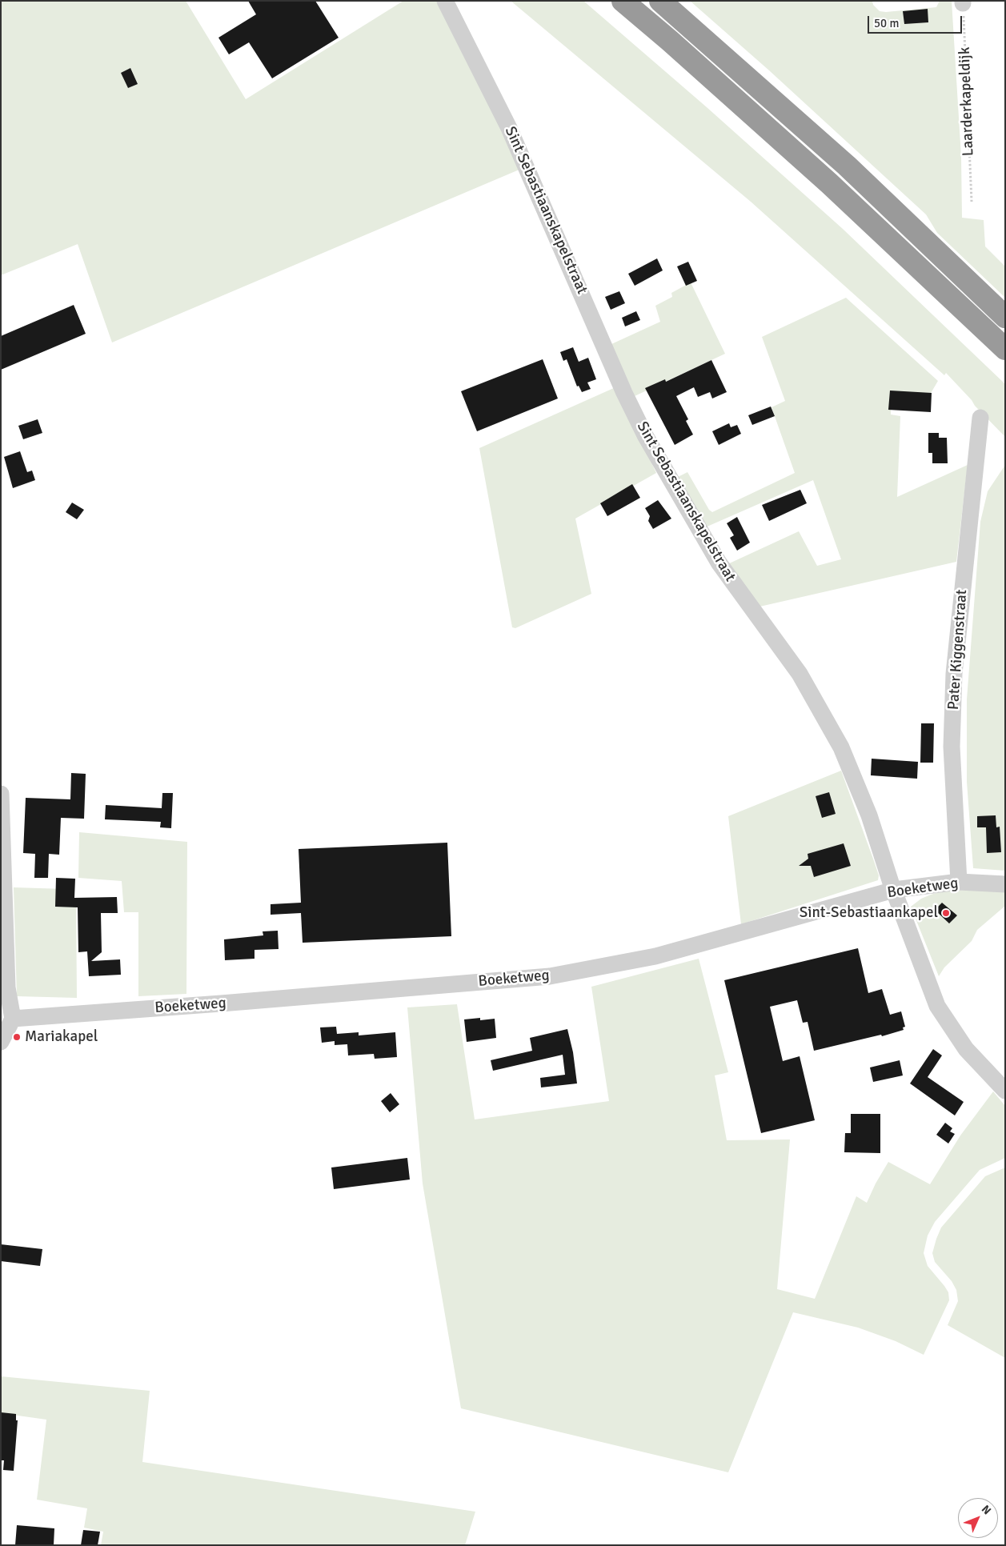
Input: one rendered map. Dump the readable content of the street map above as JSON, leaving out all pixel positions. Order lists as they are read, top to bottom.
{
  "streets": {
    "street": ["Sint Sebastiaanskapelstraat", "Pater Kiggenstraat", "Boeketweg"],
    "path": ["Laarderkapeldijk"]
  },
  "crossings": [
    ["Sint Sebastiaanskapelstraat", "Boeketweg"],
    ["Pater Kiggenstraat", "Boeketweg"]
  ],
  "places": ["Sint-Sebastiaankapel", "Mariakapel"],
  "scale_bar": "50 m",
  "north": "top right"
}
